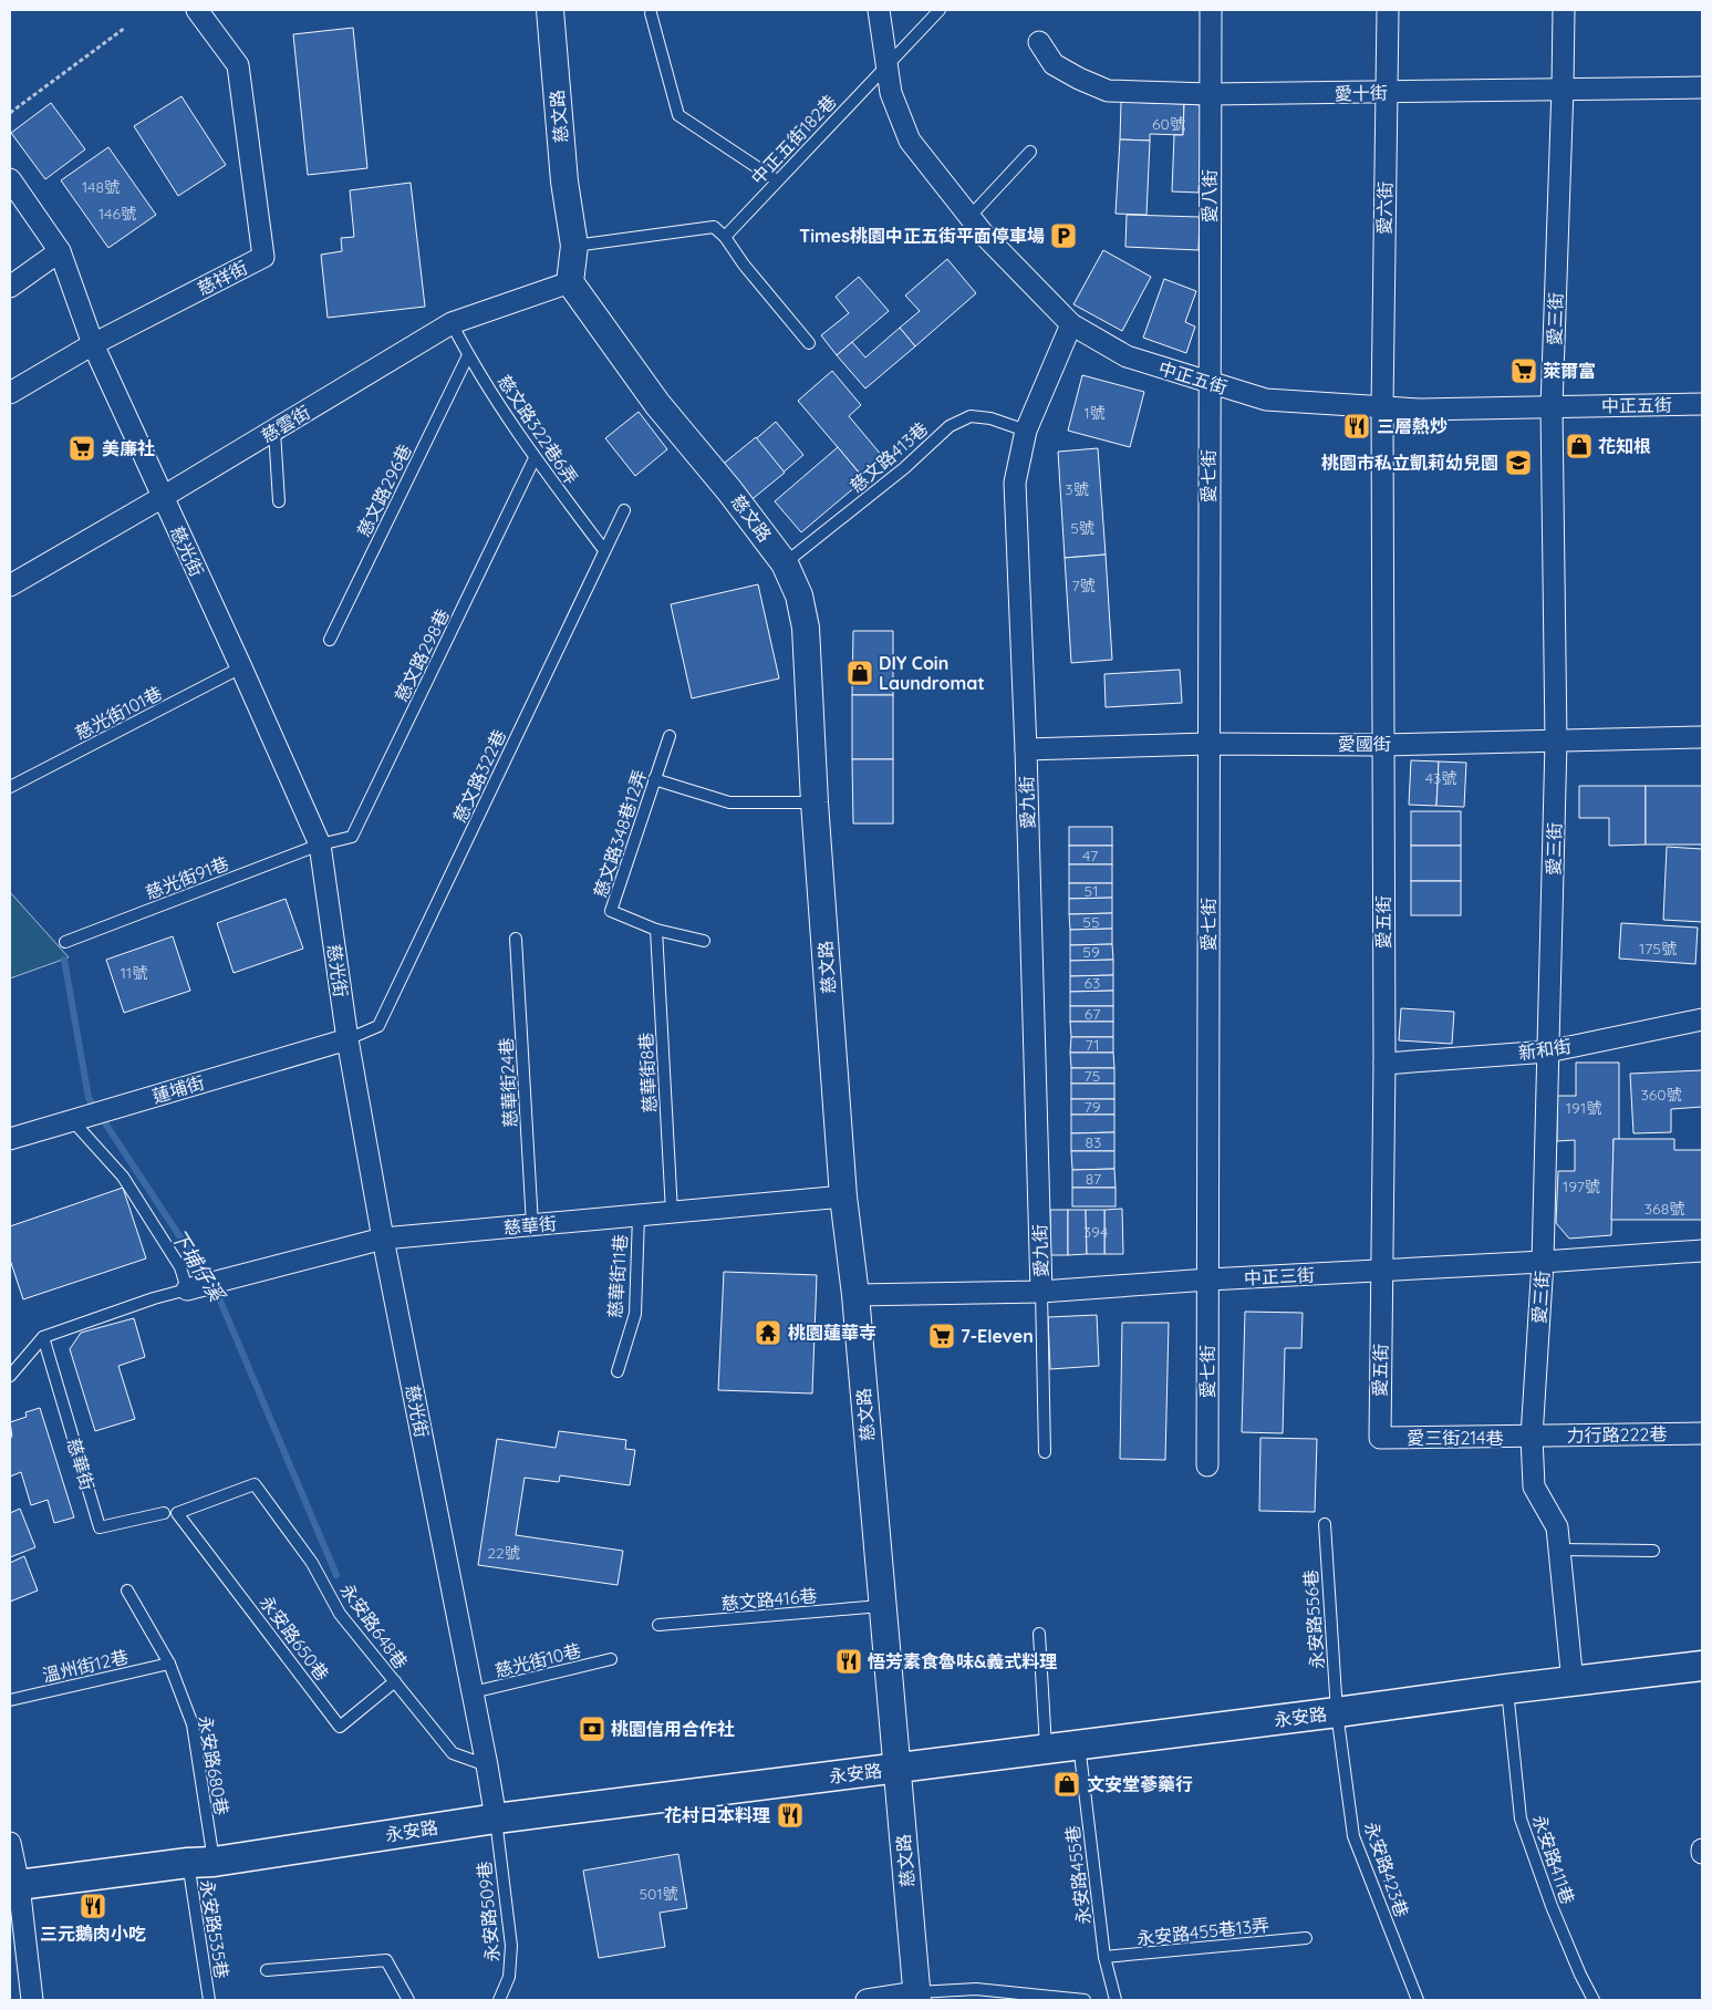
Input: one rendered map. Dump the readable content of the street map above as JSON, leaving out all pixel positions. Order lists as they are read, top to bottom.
{
  "streets": {
    "main road": ["永安路"],
    "street": [
      "愛十街",
      "慈文路",
      "愛八街",
      "愛六街",
      "慈祥街",
      "愛三街",
      "中正五街",
      "慈雲街",
      "愛七街",
      "慈光街",
      "愛國街",
      "愛九街",
      "愛五街",
      "新和街",
      "蓮埔街",
      "慈華街",
      "中正三街",
      "力行路222巷",
      "愛三街214巷"
    ],
    "lane": [
      "中正五街182巷",
      "慈文路322巷6弄",
      "慈文路413巷",
      "慈文路296巷",
      "慈文路298巷",
      "慈光街101巷",
      "慈文路322巷",
      "慈文路348巷12弄",
      "慈光街91巷",
      "慈華街8巷",
      "慈華街24巷",
      "慈華街11巷",
      "慈文路416巷",
      "永安路556巷",
      "永安路648巷",
      "永安路650巷",
      "慈光街10巷",
      "溫州街12巷",
      "永安路680巷",
      "永安路411巷",
      "永安路423巷",
      "永安路455巷",
      "永安路509巷",
      "永安路535巷",
      "永安路455巷13弄"
    ]
  },
  "crossings": [
    ["愛十街", "愛八街"],
    ["愛十街", "愛六街"],
    ["愛十街", "愛三街"],
    ["慈文路", "慈雲街"],
    ["慈文路", "慈文路413巷"],
    ["慈文路", "慈華街"],
    ["慈文路", "中正三街"],
    ["慈文路", "慈文路416巷"],
    ["慈文路", "永安路"],
    ["中正五街182巷", "中正五街"],
    ["愛八街", "中正五街"],
    ["愛八街", "愛七街"],
    ["愛六街", "中正五街"],
    ["愛六街", "愛五街"],
    ["慈祥街", "慈光街"],
    ["愛三街", "中正五街"],
    ["愛三街", "愛國街"],
    ["愛三街", "新和街"],
    ["愛三街", "中正三街"],
    ["愛三街", "力行路222巷"],
    ["愛三街", "愛三街214巷"],
    ["愛三街", "永安路"],
    ["中正五街", "愛七街"],
    ["中正五街", "愛九街"],
    ["中正五街", "愛五街"],
    ["慈雲街", "慈文路322巷6弄"],
    ["慈雲街", "慈光街"],
    ["慈文路322巷6弄", "慈文路296巷"],
    ["慈文路322巷6弄", "慈文路298巷"],
    ["慈文路322巷6弄", "慈文路322巷"],
    ["慈文路413巷", "愛九街"],
    ["愛七街", "愛國街"],
    ["愛七街", "中正三街"],
    ["慈光街", "慈文路298巷"],
    ["慈光街", "慈光街101巷"],
    ["慈光街", "慈文路322巷"],
    ["慈光街", "慈光街91巷"],
    ["慈光街", "蓮埔街"],
    ["慈光街", "慈華街"],
    ["慈光街", "永安路648巷"],
    ["慈光街", "慈光街10巷"],
    ["慈光街", "永安路"],
    ["慈光街", "永安路509巷"],
    ["慈文路298巷", "慈光街91巷"],
    ["愛國街", "愛九街"],
    ["愛國街", "愛五街"],
    ["慈文路322巷", "蓮埔街"],
    ["愛九街", "中正三街"],
    ["慈文路348巷12弄", "慈華街8巷"],
    ["愛五街", "新和街"],
    ["愛五街", "中正三街"],
    ["愛五街", "愛三街214巷"],
    ["慈華街8巷", "慈華街"],
    ["慈華街24巷", "慈華街"],
    ["慈華街", "慈華街11巷"],
    ["力行路222巷", "愛三街214巷"],
    ["永安路556巷", "永安路"],
    ["永安路556巷", "永安路423巷"],
    ["永安路648巷", "永安路650巷"],
    ["溫州街12巷", "永安路680巷"],
    ["永安路", "永安路680巷"],
    ["永安路", "永安路411巷"],
    ["永安路", "永安路423巷"],
    ["永安路", "永安路455巷"],
    ["永安路", "永安路509巷"],
    ["永安路", "永安路535巷"],
    ["永安路680巷", "永安路535巷"],
    ["永安路455巷", "永安路455巷13弄"]
  ],
  "water": ["下埔仔溪"],
  "places": {
    "parking": ["Times桃園中正五街平面停車場"],
    "supermarket": ["萊爾富", "美廉社", "7-Eleven"],
    "restaurant": [
      "三層熱炒",
      "悟芳素食魯味&義式料理",
      "花村日本料理",
      "三元鵝肉小吃"
    ],
    "shop": ["花知根", "DIY Coin Laundromat", "文安堂蔘藥行"],
    "school or university": ["桃園市私立凱莉幼兒園"],
    "temple": ["桃園蓮華寺"],
    "bank": ["桃園信用合作社"]
  },
  "house_numbers": [
    "60號",
    "148號",
    "146號",
    "1號",
    "3號",
    "5號",
    "7號",
    "43號",
    "47",
    "51",
    "55",
    "175號",
    "59",
    "11號",
    "63",
    "67",
    "71",
    "75",
    "360號",
    "79",
    "191號",
    "83",
    "87",
    "197號",
    "368號",
    "394",
    "22號",
    "501號"
  ]
}
